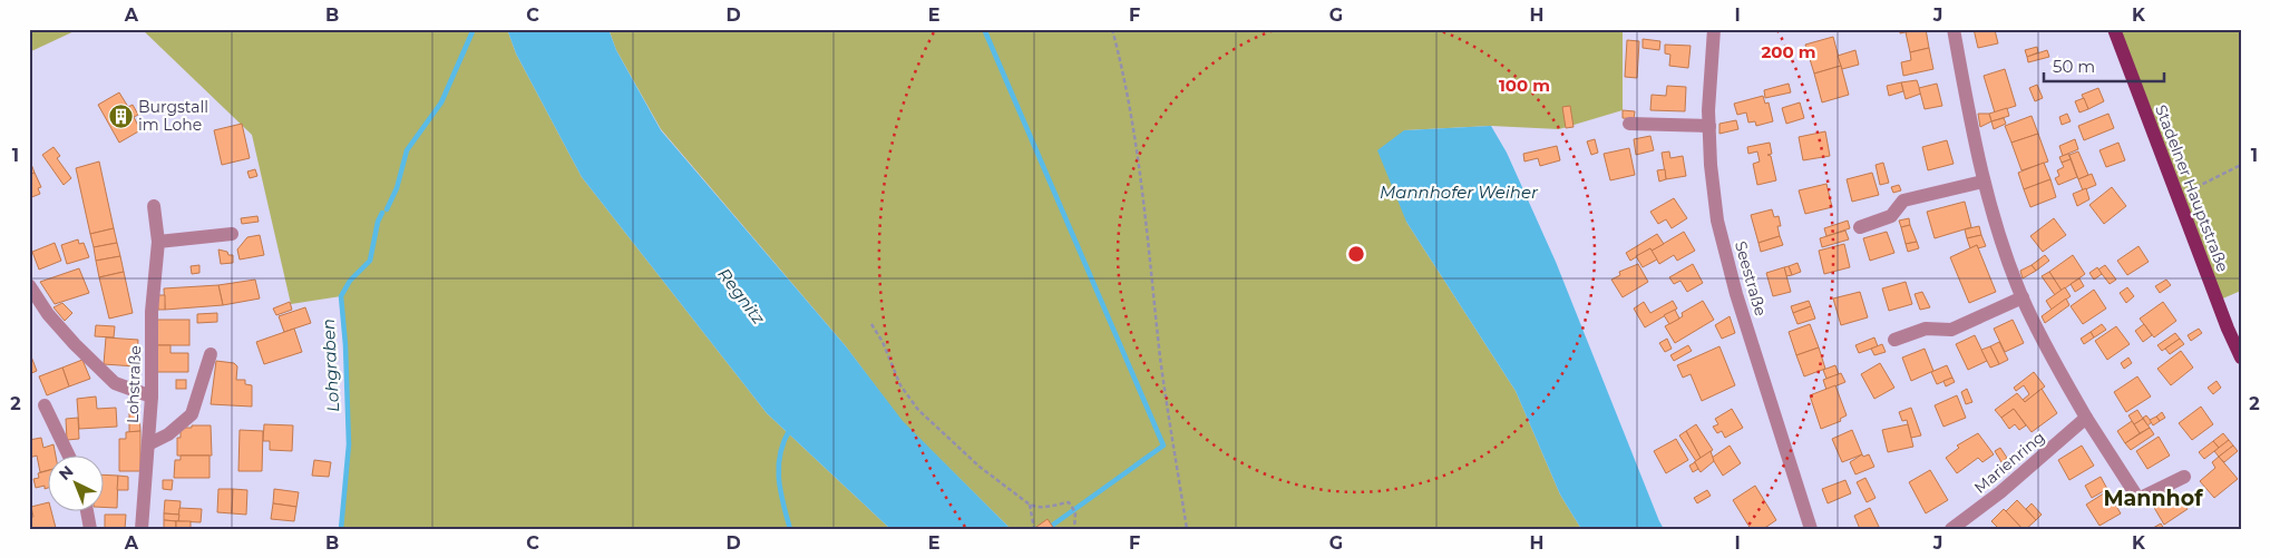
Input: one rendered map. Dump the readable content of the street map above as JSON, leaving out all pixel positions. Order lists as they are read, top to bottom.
{
  "streets": {
    "main road": ["Stadelner Hauptstraße"],
    "street": ["Seestraße", "Lohstraße", "Marienring"]
  },
  "districts": ["Mannhof"],
  "water": ["Mannhofer Weiher", "Regnitz", "Lohgraben"],
  "places": {
    "building": ["Burgstall im Lohe"]
  },
  "scale_bar": "50 m",
  "north": "top left",
  "grid": {
    "columns": [
      "A",
      "B",
      "C",
      "D",
      "E",
      "F",
      "G",
      "H",
      "I",
      "J",
      "K"
    ],
    "rows": ["1", "2"]
  },
  "rings": ["200 m", "100 m"]
}
